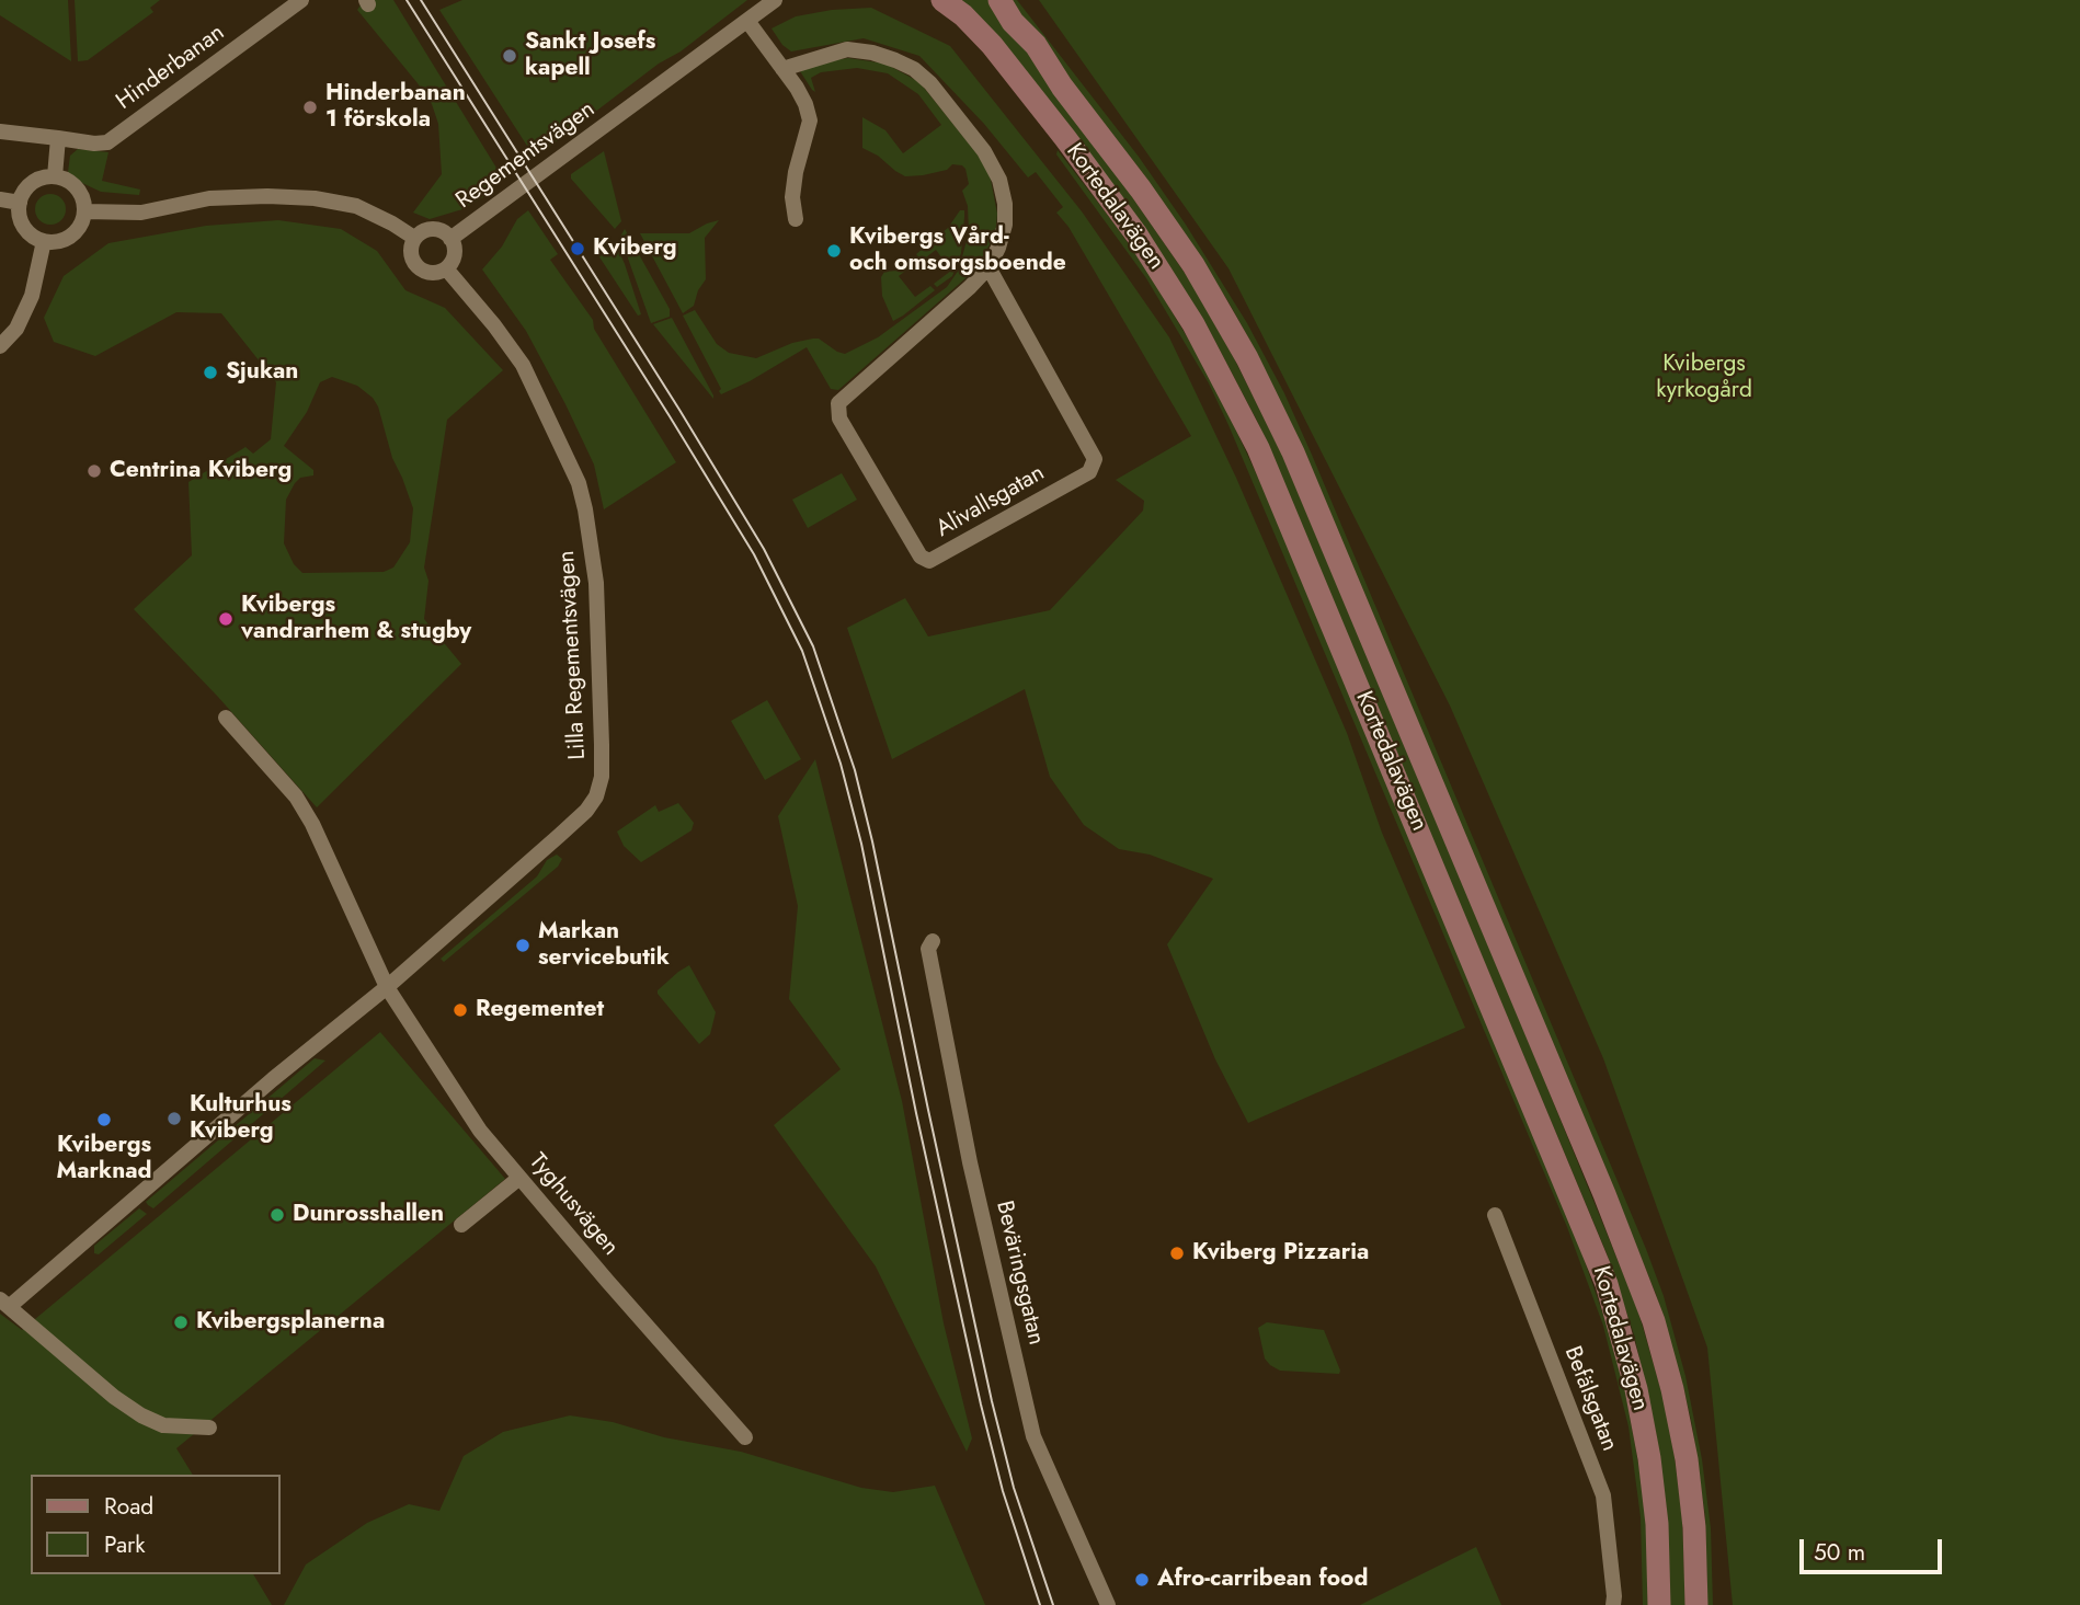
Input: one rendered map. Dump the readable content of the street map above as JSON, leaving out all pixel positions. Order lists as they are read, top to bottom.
{
  "streets": {
    "main road": ["Kortedalavägen"],
    "street": [
      "Hinderbanan",
      "Regementsvägen",
      "Alivallsgatan",
      "Lilla Regementsvägen",
      "Tyghusvägen",
      "Beväringsgatan",
      "Befälsgatan"
    ]
  },
  "crossings": [
    ["Regementsvägen", "Lilla Regementsvägen"],
    ["Lilla Regementsvägen", "Tyghusvägen"]
  ],
  "parks": ["Kvibergs kyrkogård"],
  "places": [
    "Sankt Josefs kapell",
    "Hinderbanan 1 förskola",
    "Kviberg",
    "Kvibergs Vård- och omsorgsboende",
    "Sjukan",
    "Centrina Kviberg",
    "Kvibergs vandrarhem & stugby",
    "Markan servicebutik",
    "Regementet",
    "Kulturhus Kviberg",
    "Kvibergs Marknad",
    "Dunrosshallen",
    "Kviberg Pizzaria",
    "Kvibergsplanerna",
    "Afro-carribean food"
  ],
  "legend": ["Road", "Park"],
  "scale_bar": "50 m"
}
